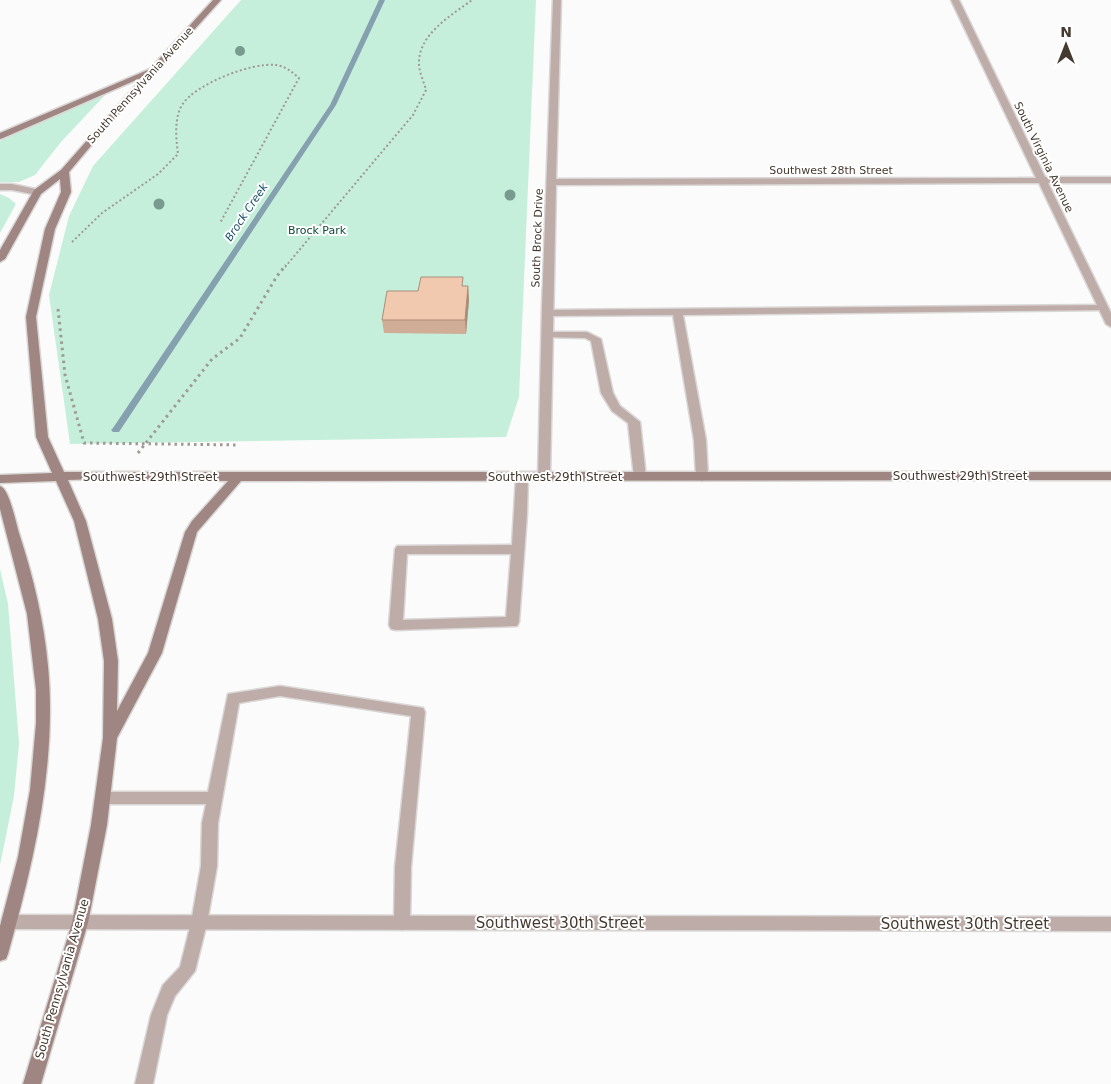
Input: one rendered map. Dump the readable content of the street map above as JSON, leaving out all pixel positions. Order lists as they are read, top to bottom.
{
  "streets": {
    "main road": ["South Pennsylvania Avenue", "Southwest 29th Street"],
    "street": [
      "South Virginia Avenue",
      "Southwest 28th Street",
      "South Brock Drive",
      "Southwest 30th Street"
    ]
  },
  "crossings": [
    ["South Pennsylvania Avenue", "Southwest 29th Street"],
    ["South Pennsylvania Avenue", "Southwest 30th Street"],
    ["South Virginia Avenue", "Southwest 28th Street"],
    ["Southwest 28th Street", "South Brock Drive"],
    ["South Brock Drive", "Southwest 29th Street"]
  ],
  "water": ["Brock Creek"],
  "parks": ["Brock Park"],
  "north": "top"
}
